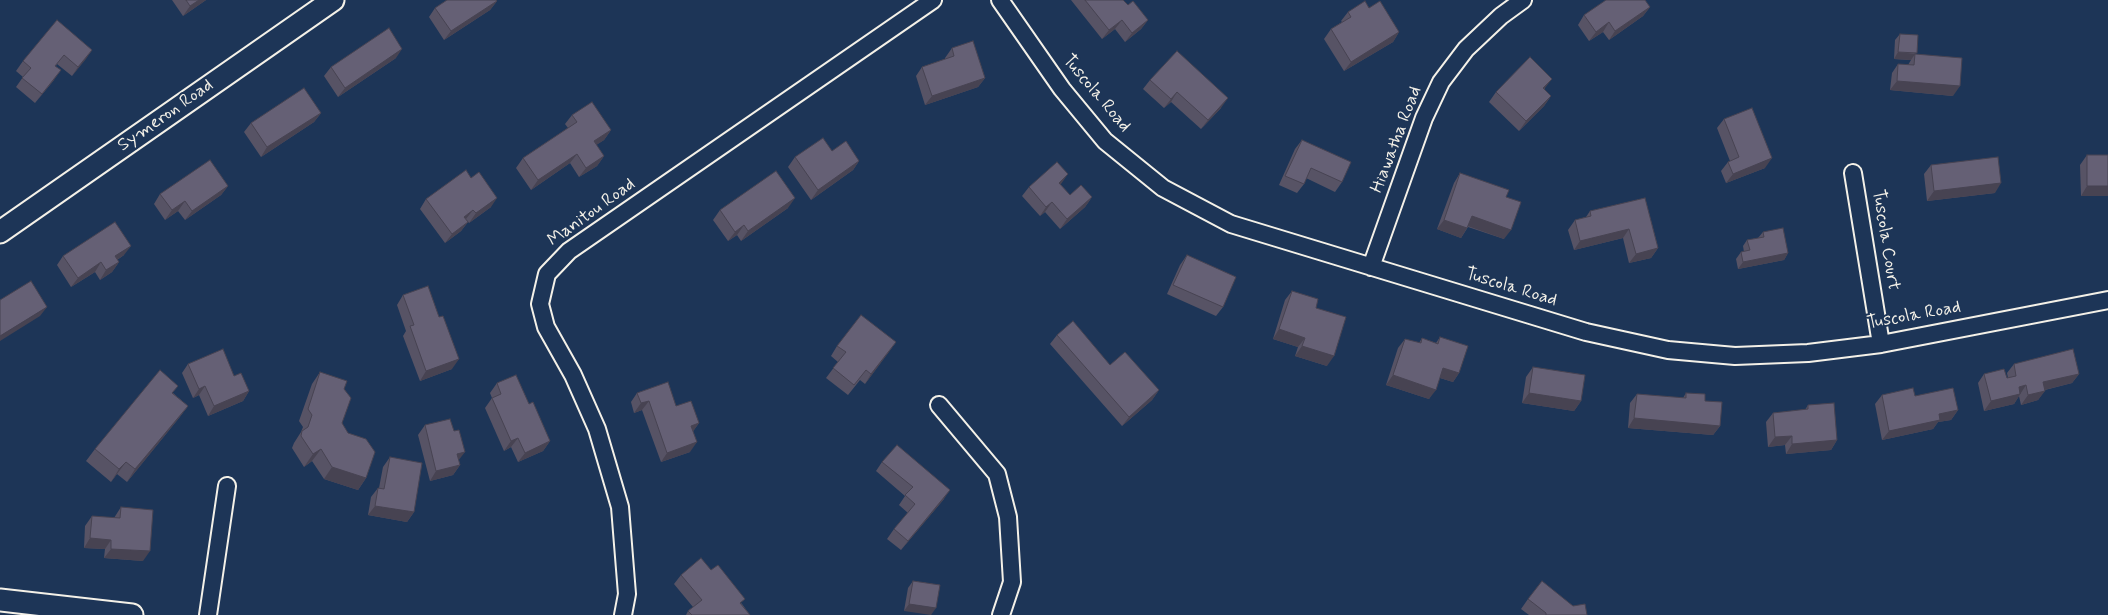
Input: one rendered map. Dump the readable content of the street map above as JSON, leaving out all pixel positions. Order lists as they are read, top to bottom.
{
  "streets": {
    "street": [
      "Tuscola Road",
      "Symeron Road",
      "Hiawatha Road",
      "Manitou Road",
      "Tuscola Court"
    ]
  },
  "crossings": [
    ["Tuscola Road", "Hiawatha Road"],
    ["Tuscola Road", "Tuscola Court"]
  ]
}
